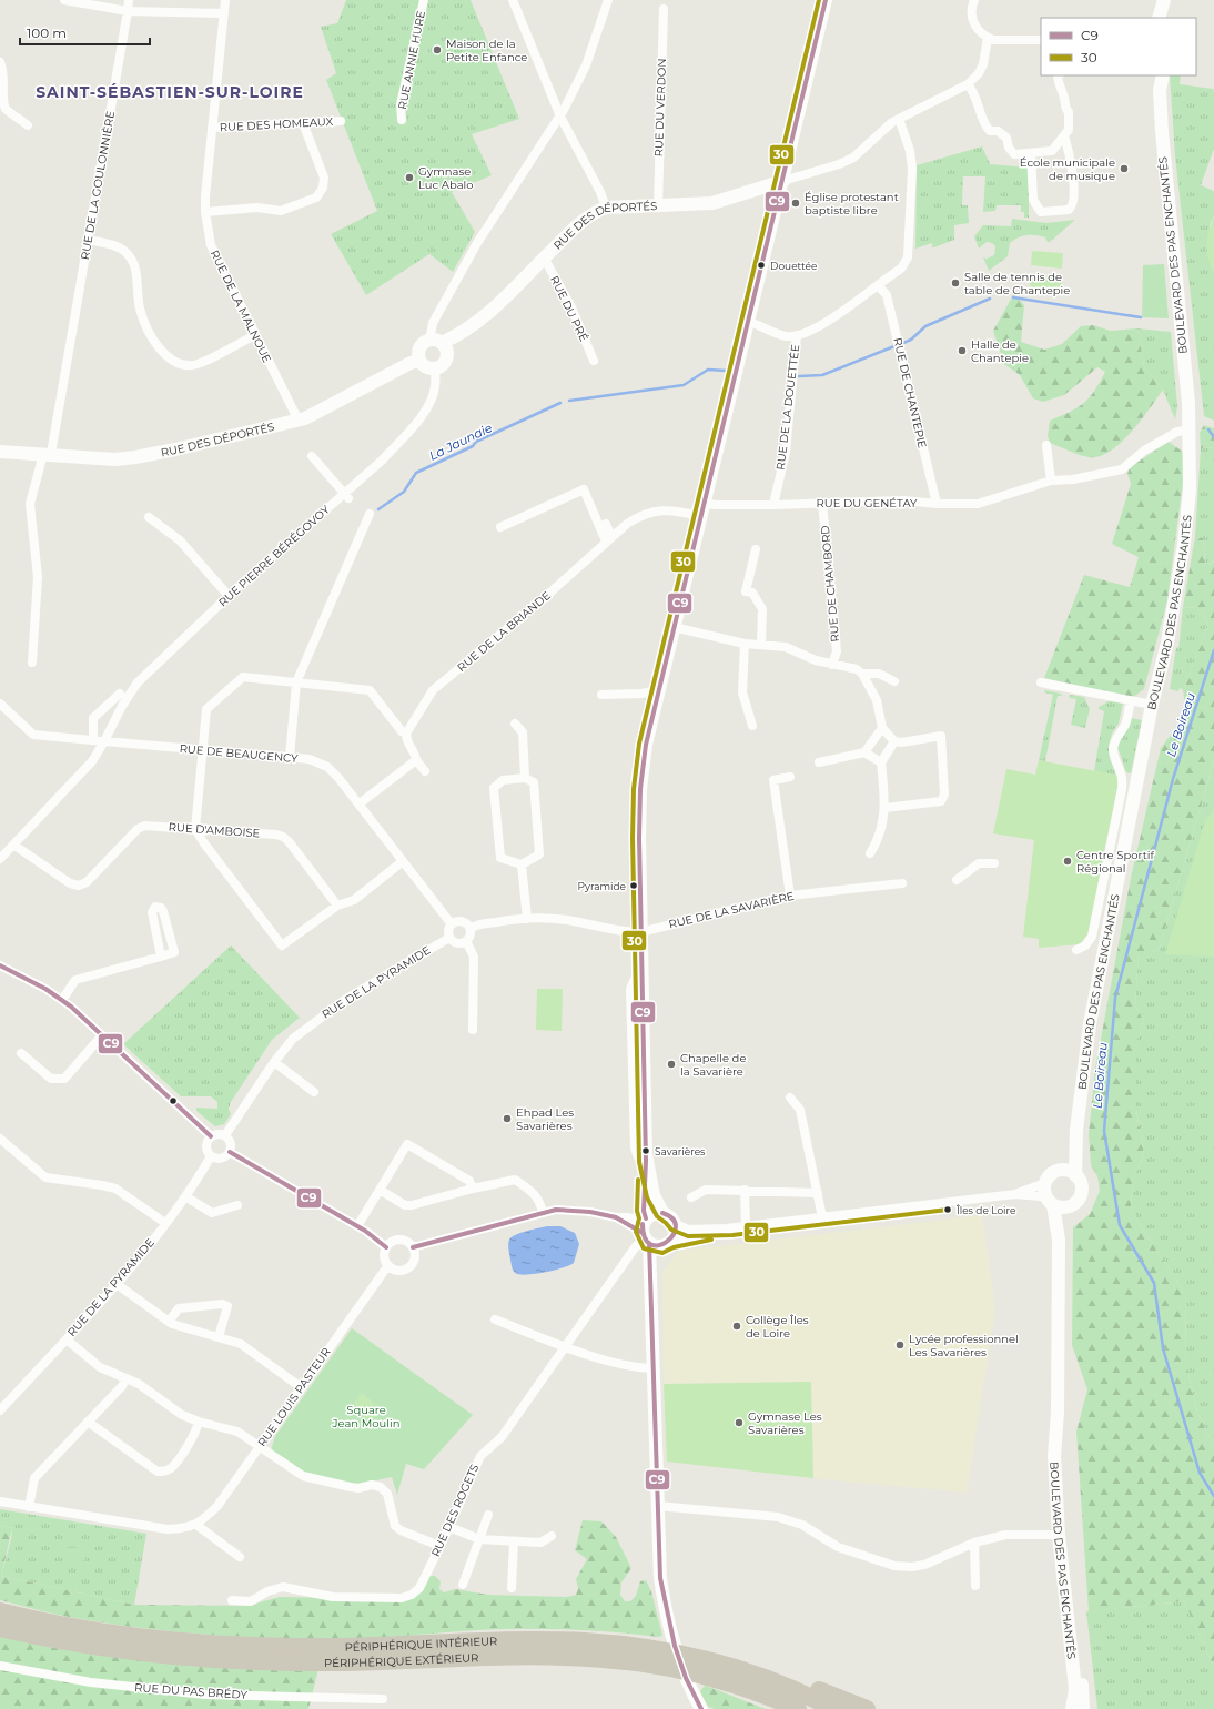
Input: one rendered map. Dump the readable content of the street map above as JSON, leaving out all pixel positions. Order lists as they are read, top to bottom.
{
  "streets": {
    "highway": ["PÉRIPHÉRIQUE INTÉRIEUR", "PÉRIPHÉRIQUE EXTÉRIEUR"],
    "street": [
      "RUE ANNIE HURE",
      "RUE DU VERDON",
      "RUE DES HOMEAUX",
      "RUE DE LA GOULONNIÈRE",
      "RUE DES DÉPORTÉS",
      "BOULEVARD DES PAS ENCHANTÉS",
      "RUE DE LA MALNOUE",
      "RUE DU PRÉ",
      "RUE DE CHANTEPIE",
      "RUE DE LA DOUETTÉE",
      "RUE DU GENÉTAY",
      "RUE PIERRE BÉRÉGOVOY",
      "RUE DE CHAMBORD",
      "RUE DE LA BRIANDE",
      "RUE DE BEAUGENCY",
      "RUE D'AMBOISE",
      "RUE DE LA SAVARIÈRE",
      "RUE DE LA PYRAMIDE",
      "RUE LOUIS PASTEUR",
      "RUE DES ROGETS",
      "RUE DU PAS BRÉDY"
    ]
  },
  "crossings": [
    ["RUE DU VERDON", "RUE DES DÉPORTÉS"],
    ["RUE DES HOMEAUX", "RUE DE LA MALNOUE"],
    ["RUE DE LA GOULONNIÈRE", "RUE DES DÉPORTÉS"],
    ["RUE DES DÉPORTÉS", "RUE DE LA MALNOUE"],
    ["RUE DES DÉPORTÉS", "RUE DU PRÉ"],
    ["RUE DES DÉPORTÉS", "RUE PIERRE BÉRÉGOVOY"],
    ["BOULEVARD DES PAS ENCHANTÉS", "RUE DU GENÉTAY"],
    ["RUE DE CHANTEPIE", "RUE DU GENÉTAY"],
    ["RUE DE LA DOUETTÉE", "RUE DU GENÉTAY"],
    ["RUE DU GENÉTAY", "RUE DE CHAMBORD"],
    ["RUE PIERRE BÉRÉGOVOY", "RUE DE BEAUGENCY"],
    ["RUE DE BEAUGENCY", "RUE DE LA PYRAMIDE"],
    ["PÉRIPHÉRIQUE INTÉRIEUR", "PÉRIPHÉRIQUE EXTÉRIEUR"]
  ],
  "districts": ["SAINT-SÉBASTIEN-SUR-LOIRE"],
  "water": ["La Jaunaie", "Le Boireau"],
  "parks": ["Square Jean Moulin"],
  "places": [
    "Maison de la Petite Enfance",
    "École municipale de musique",
    "Gymnase Luc Abalo",
    "Église protestant baptiste libre",
    "Douettée",
    "Salle de tennis de table de Chantepie",
    "Halle de Chantepie",
    "Centre Sportif Régional",
    "Pyramide",
    "Chapelle de la Savarière",
    "Ehpad Les Savarières",
    "Savarières",
    "Îles de Loire",
    "Collège Îles de Loire",
    "Lycée professionnel Les Savarières",
    "Gymnase Les Savarières"
  ],
  "lines": ["transit line C9", "transit line 30"],
  "legend": ["C9", "30"],
  "scale_bar": "100 m"
}
